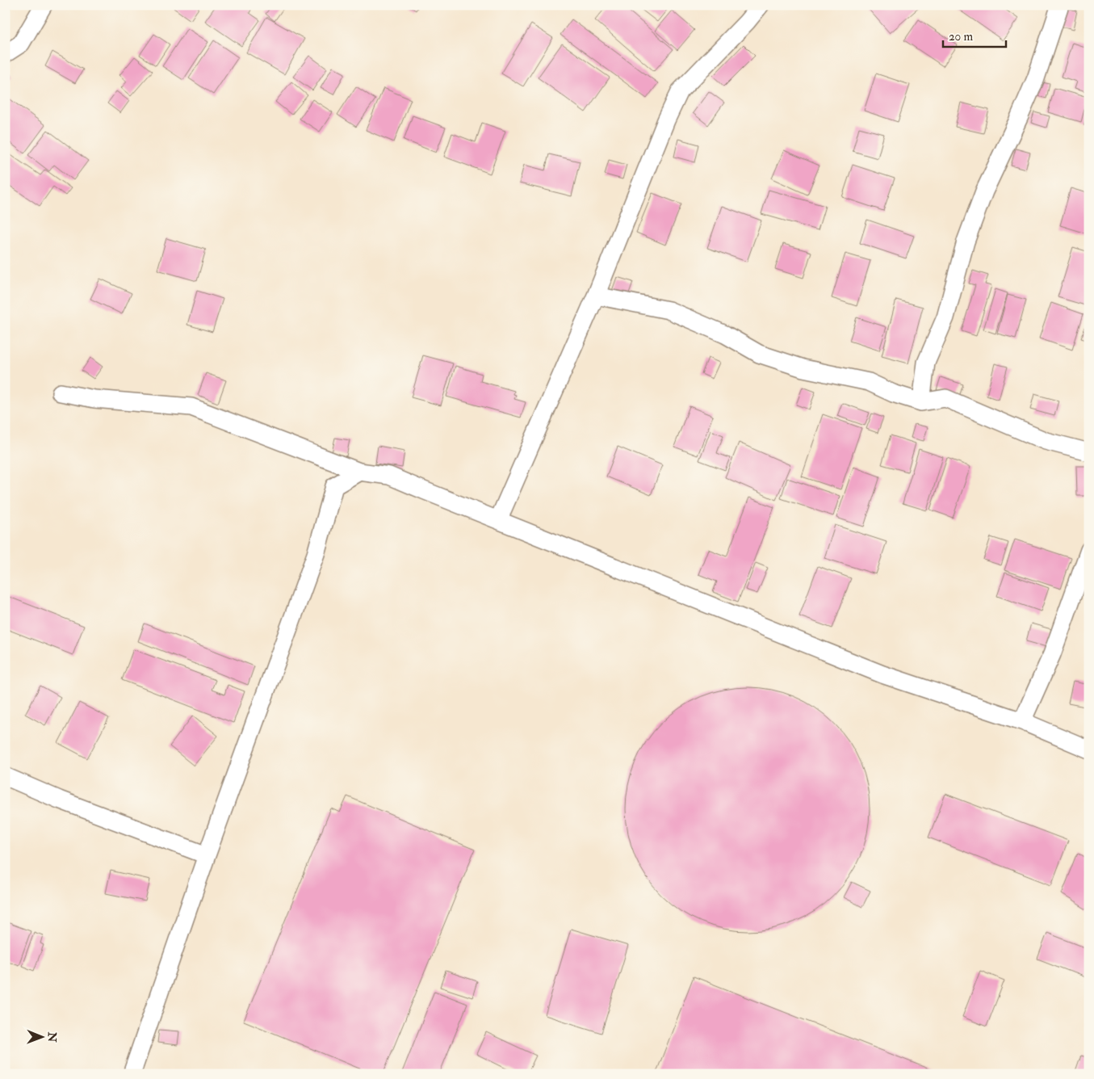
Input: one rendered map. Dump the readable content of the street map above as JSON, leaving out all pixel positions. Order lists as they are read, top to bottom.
{
  "scale_bar": "20 m",
  "north": "right"
}
